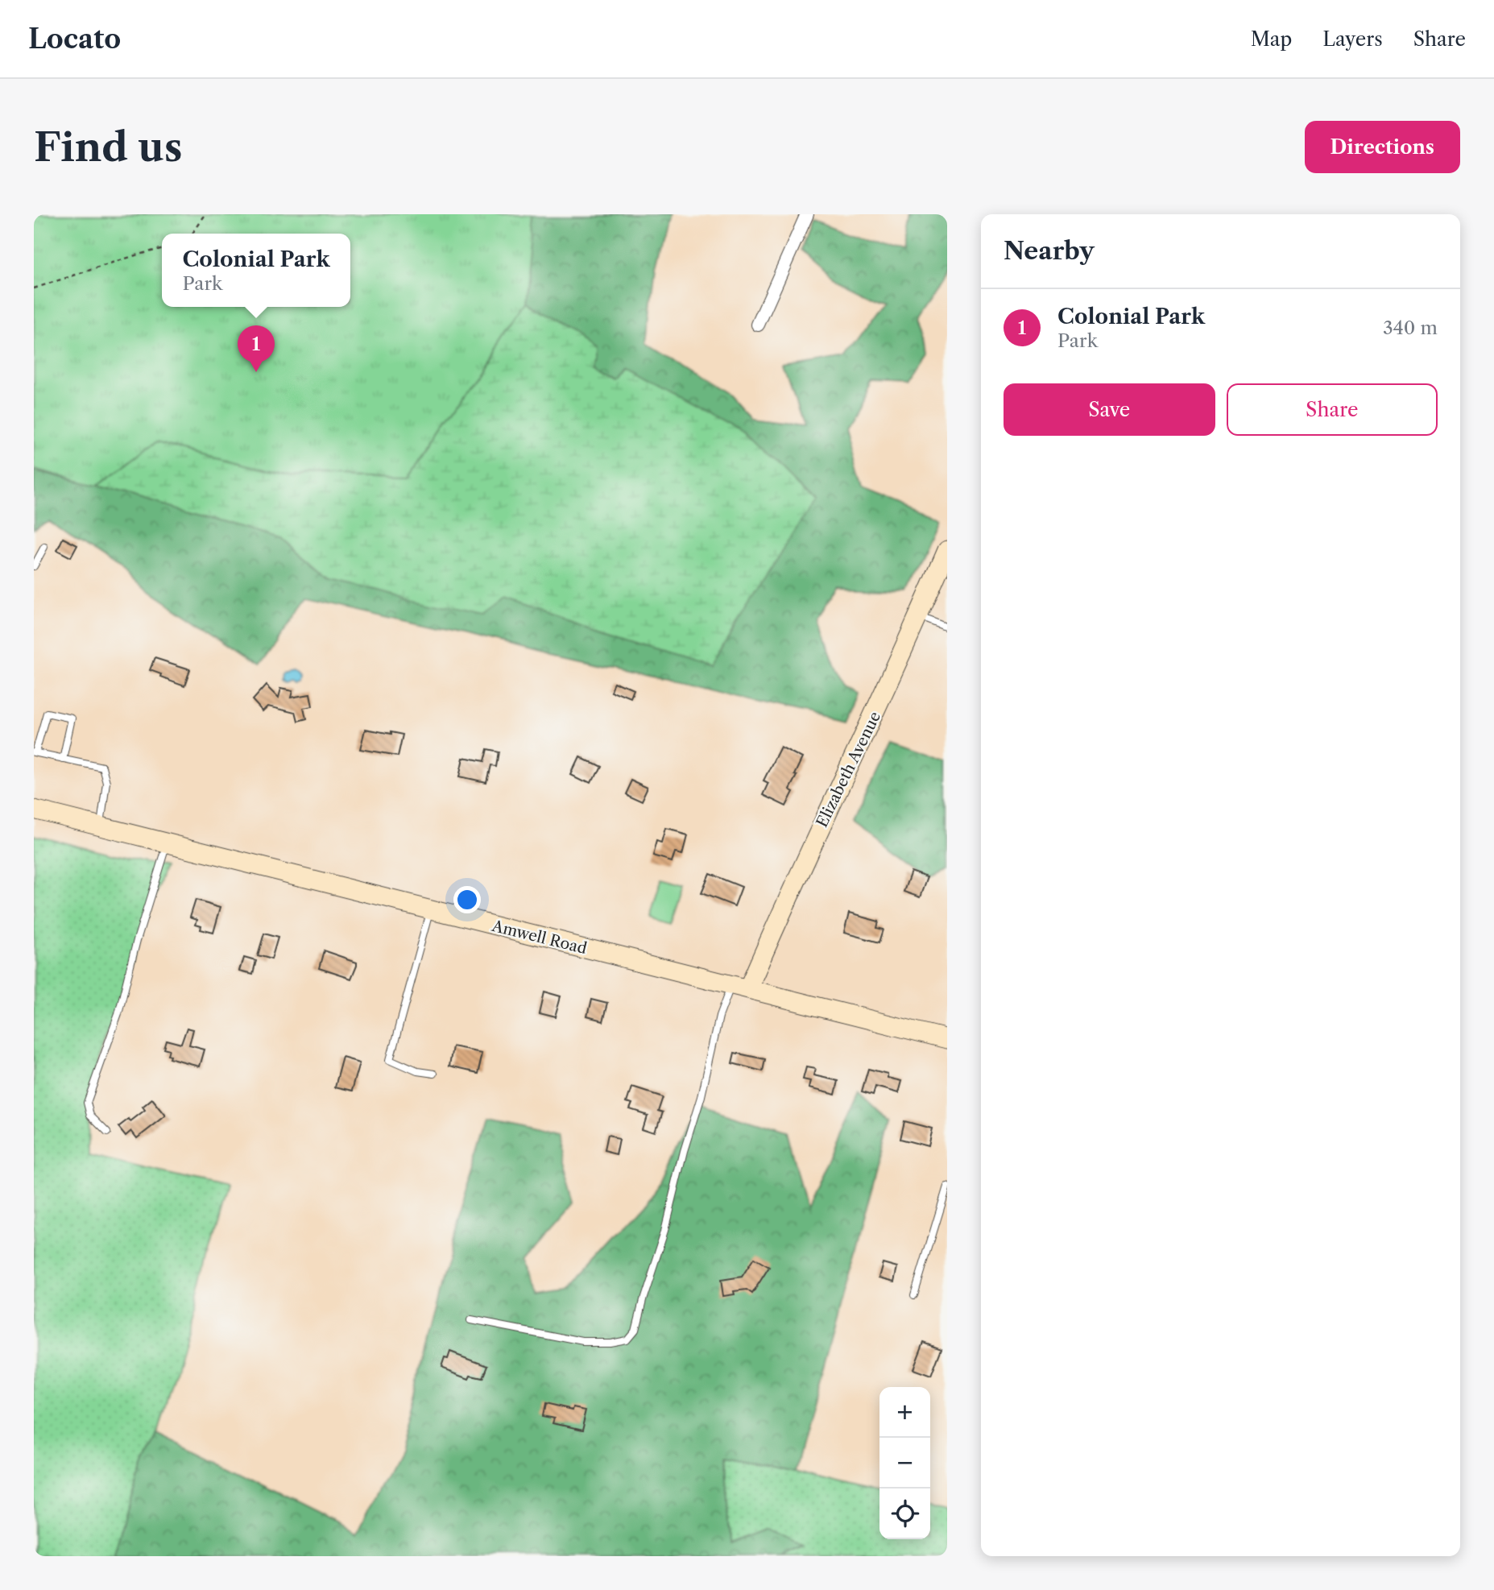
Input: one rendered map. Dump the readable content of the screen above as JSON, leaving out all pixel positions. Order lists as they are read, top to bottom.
{
  "streets": {
    "main road": ["Elizabeth Avenue", "Amwell Road"]
  },
  "crossings": [
    ["Elizabeth Avenue", "Amwell Road"]
  ],
  "page": {
    "header": "Locato",
    "nav": ["Map", "Layers", "Share"],
    "buttons": [
      "Directions",
      ["Save", "Share"]
    ],
    "title": "Find us",
    "heading": "Nearby",
    "popup": ["Colonial Park", "Park"],
    "list": [
      {
        "mark": "1",
        "name": "Colonial Park",
        "note": "Park",
        "value": "340 m"
      }
    ],
    "pins": "1",
    "map_buttons": ["+", "−"]
  }
}
